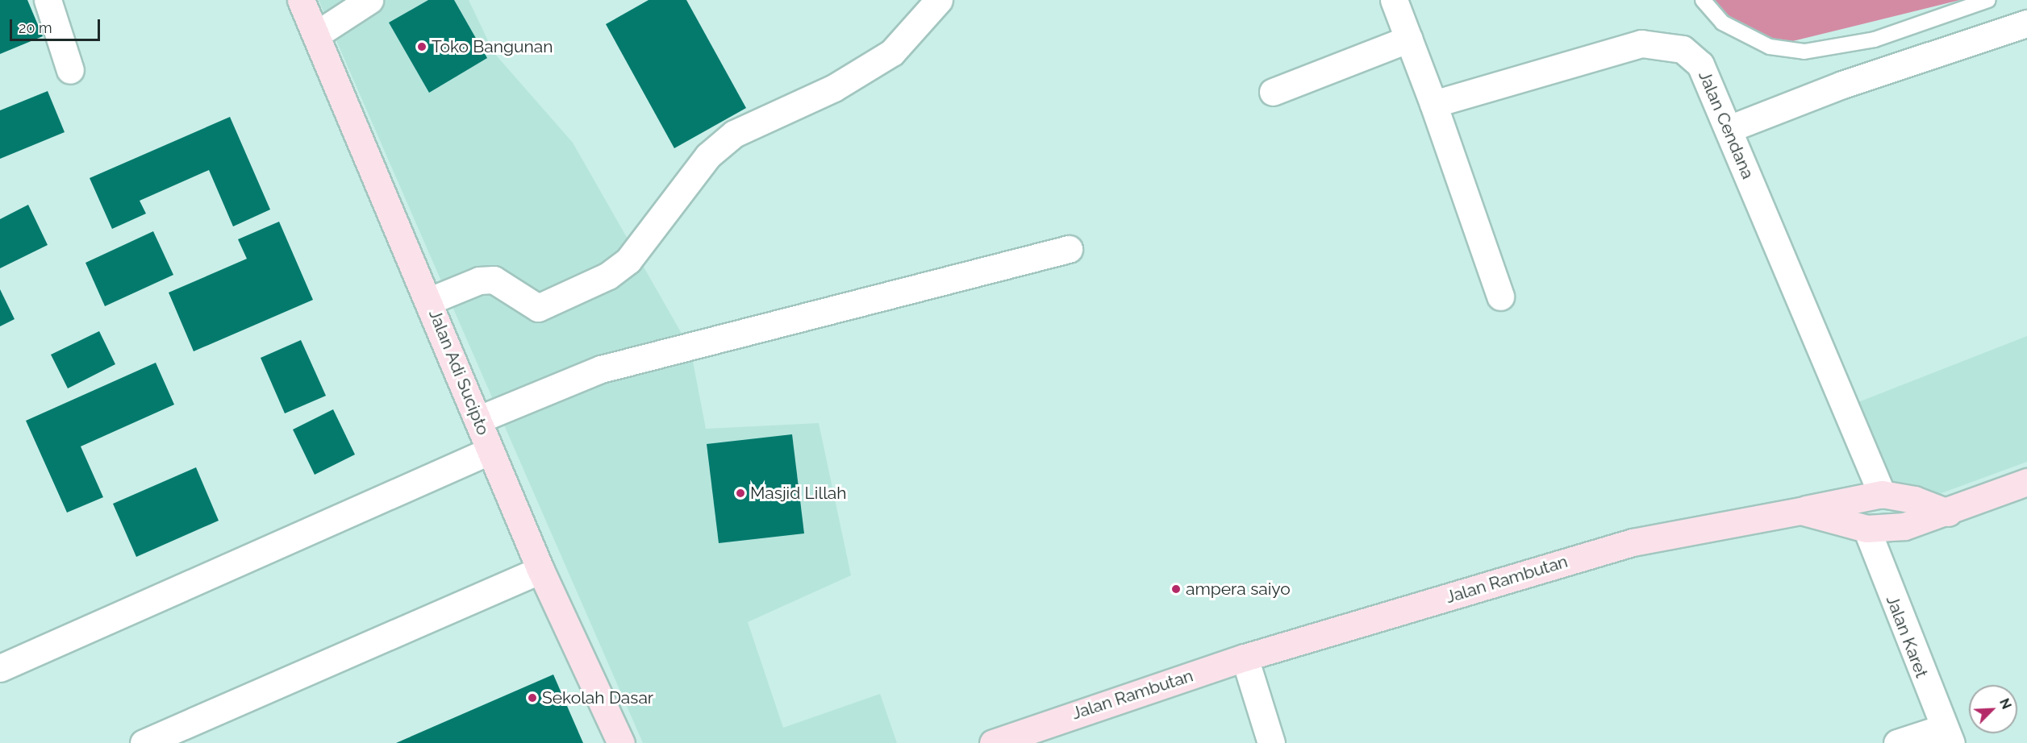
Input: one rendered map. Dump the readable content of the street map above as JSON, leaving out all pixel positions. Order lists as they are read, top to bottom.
{
  "streets": {
    "main road": ["Jalan Adi Sucipto", "Jalan Rambutan"],
    "street": ["Jalan Cendana", "Jalan Karet"]
  },
  "crossings": [
    ["Jalan Rambutan", "Jalan Karet"]
  ],
  "places": [
    "Toko Bangunan",
    "Masjid Lillah",
    "ampera saiyo",
    "Sekolah Dasar"
  ],
  "scale_bar": "20 m",
  "north": "top right"
}
